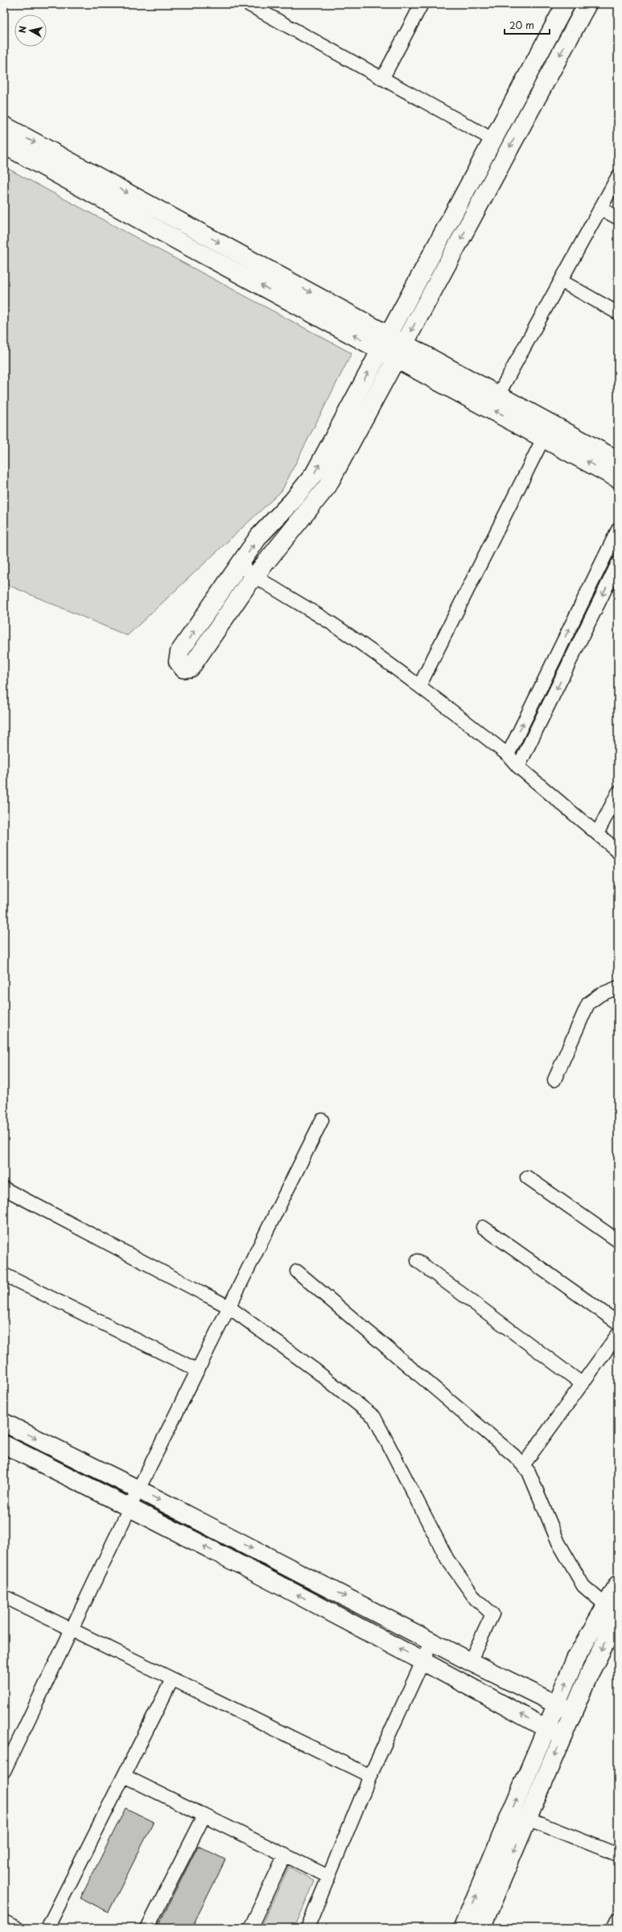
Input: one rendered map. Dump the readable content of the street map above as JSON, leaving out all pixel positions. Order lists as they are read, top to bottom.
{
  "scale_bar": "20 m",
  "north": "left"
}
